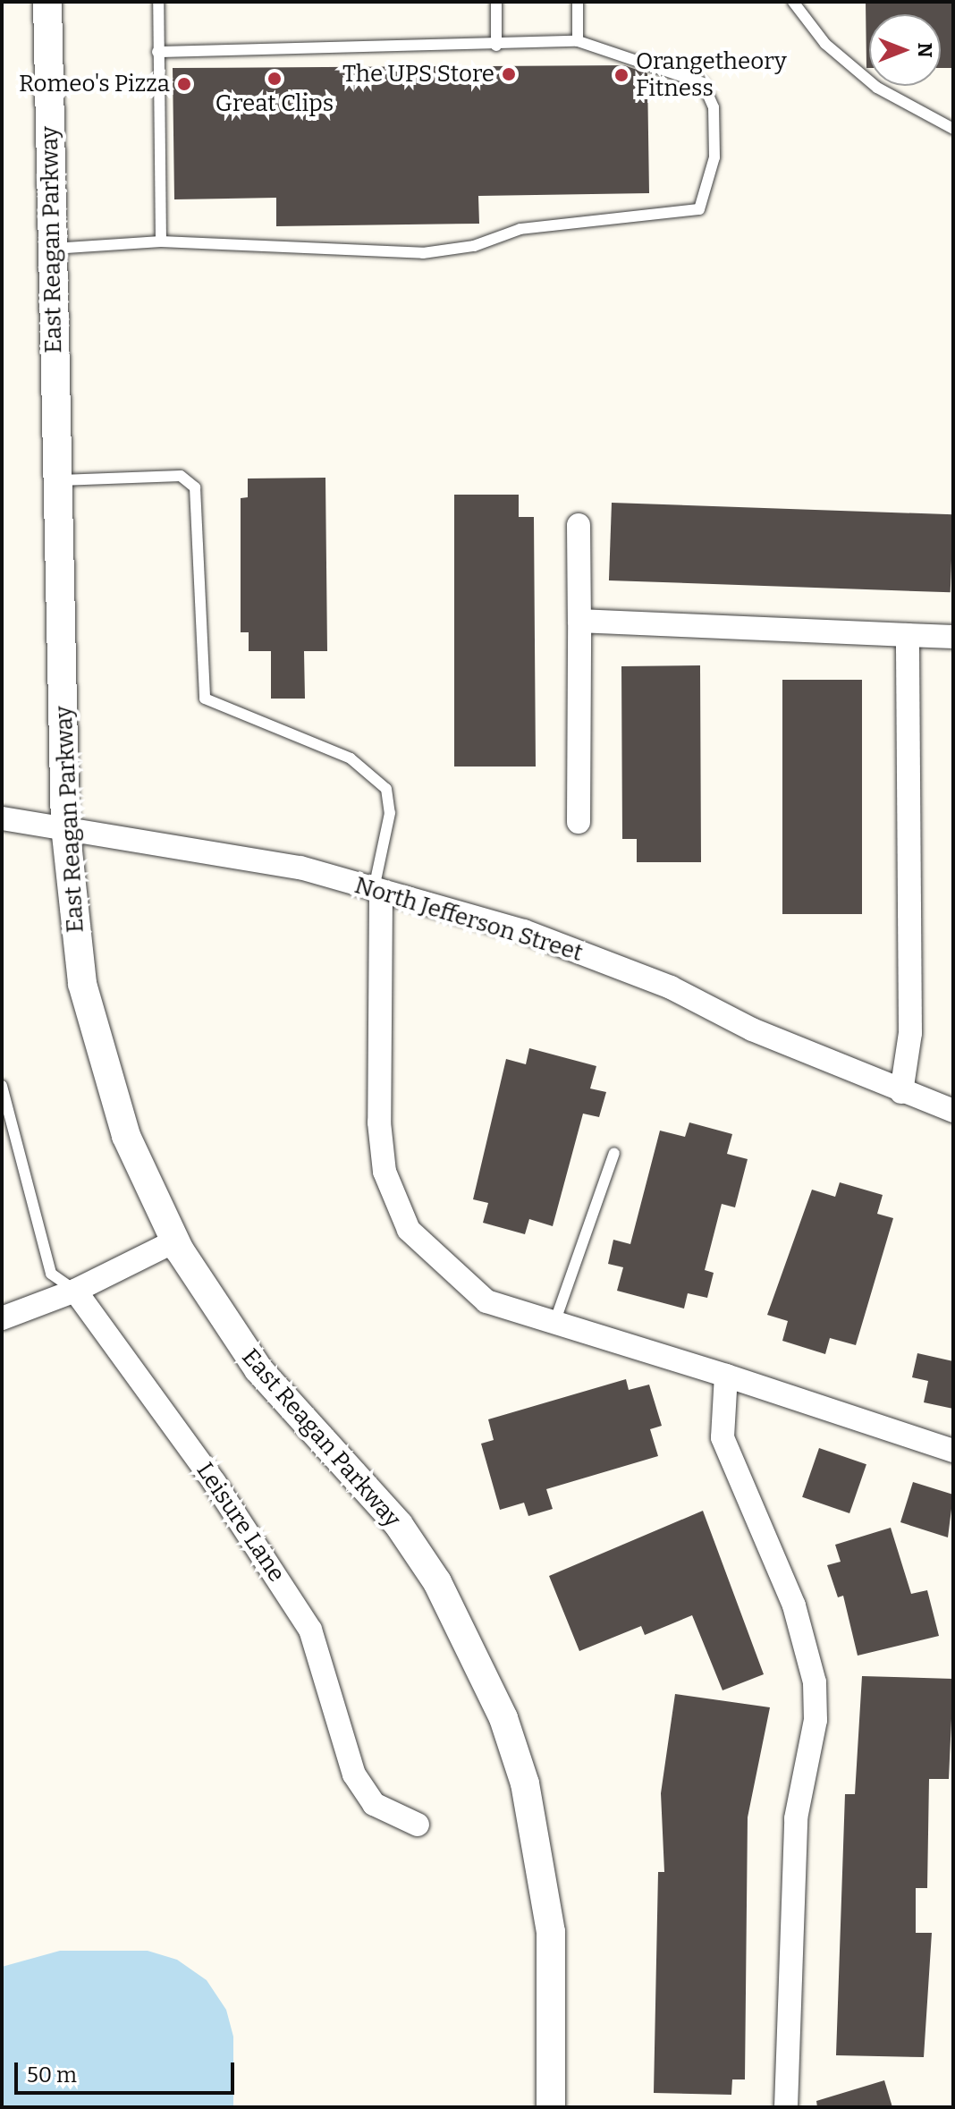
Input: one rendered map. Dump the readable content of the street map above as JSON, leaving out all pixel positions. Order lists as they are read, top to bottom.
{
  "streets": {
    "street": ["East Reagan Parkway", "North Jefferson Street", "Leisure Lane"]
  },
  "crossings": [
    ["East Reagan Parkway", "North Jefferson Street"]
  ],
  "places": [
    "The UPS Store",
    "Orangetheory Fitness",
    "Great Clips",
    "Romeo's Pizza"
  ],
  "scale_bar": "50 m",
  "north": "right"
}
